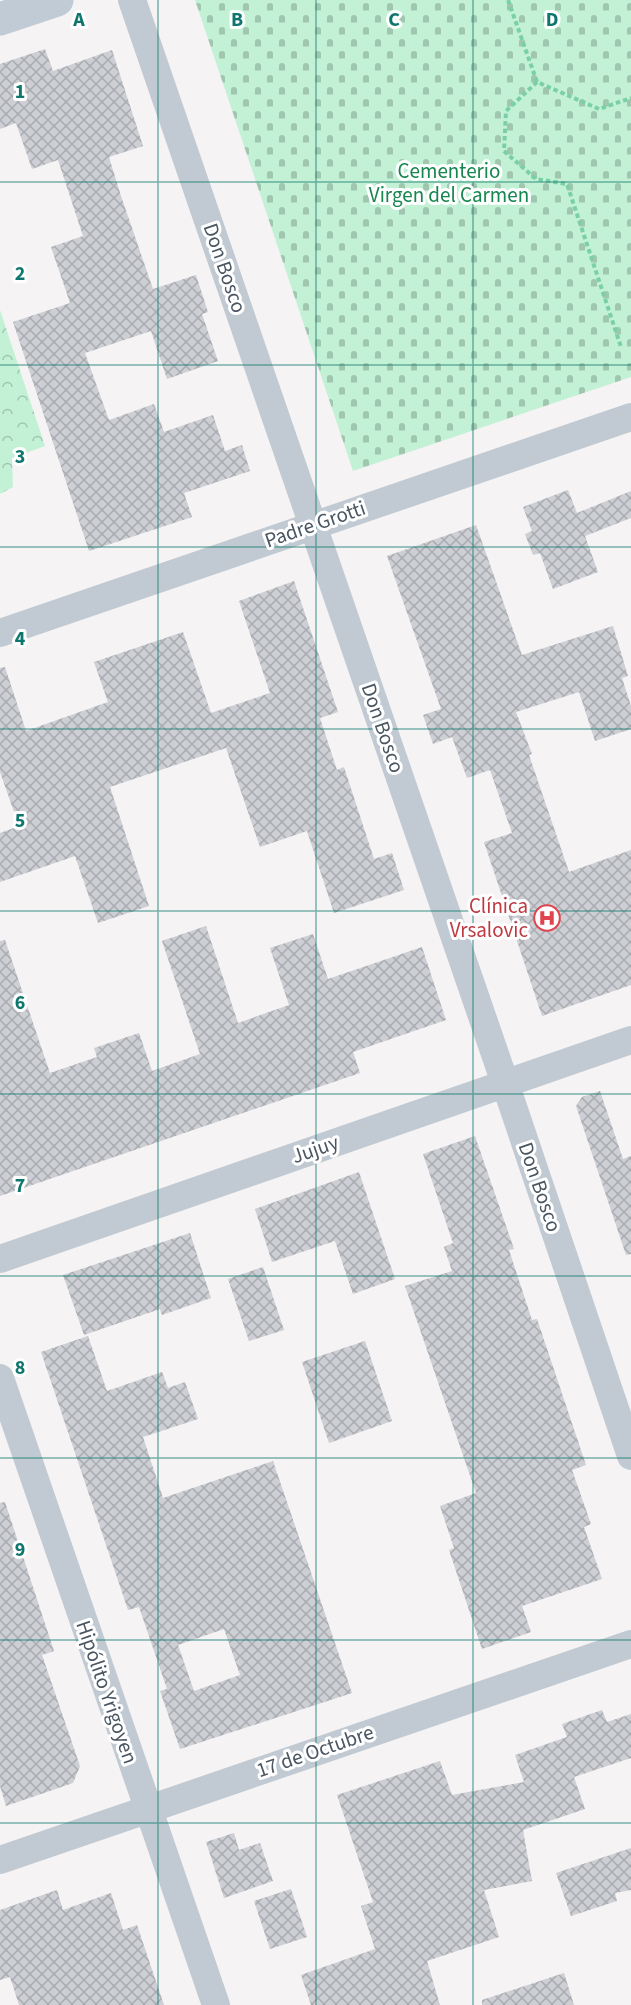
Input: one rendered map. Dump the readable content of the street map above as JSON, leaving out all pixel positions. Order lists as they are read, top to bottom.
{
  "streets": {
    "street": [
      "Don Bosco",
      "Padre Grotti",
      "Jujuy",
      "Hipólito Yrigoyen",
      "17 de Octubre"
    ]
  },
  "crossings": [
    ["Don Bosco", "Padre Grotti"],
    ["Don Bosco", "Jujuy"],
    ["Hipólito Yrigoyen", "17 de Octubre"]
  ],
  "parks": ["Cementerio Virgen del Carmen"],
  "places": {
    "hospital": ["Clínica Vrsalovic"]
  },
  "grid": {
    "columns": [
      "A",
      "B",
      "C",
      "D"
    ],
    "rows": [
      "1",
      "2",
      "3",
      "4",
      "5",
      "6",
      "7",
      "8",
      "9"
    ]
  }
}
